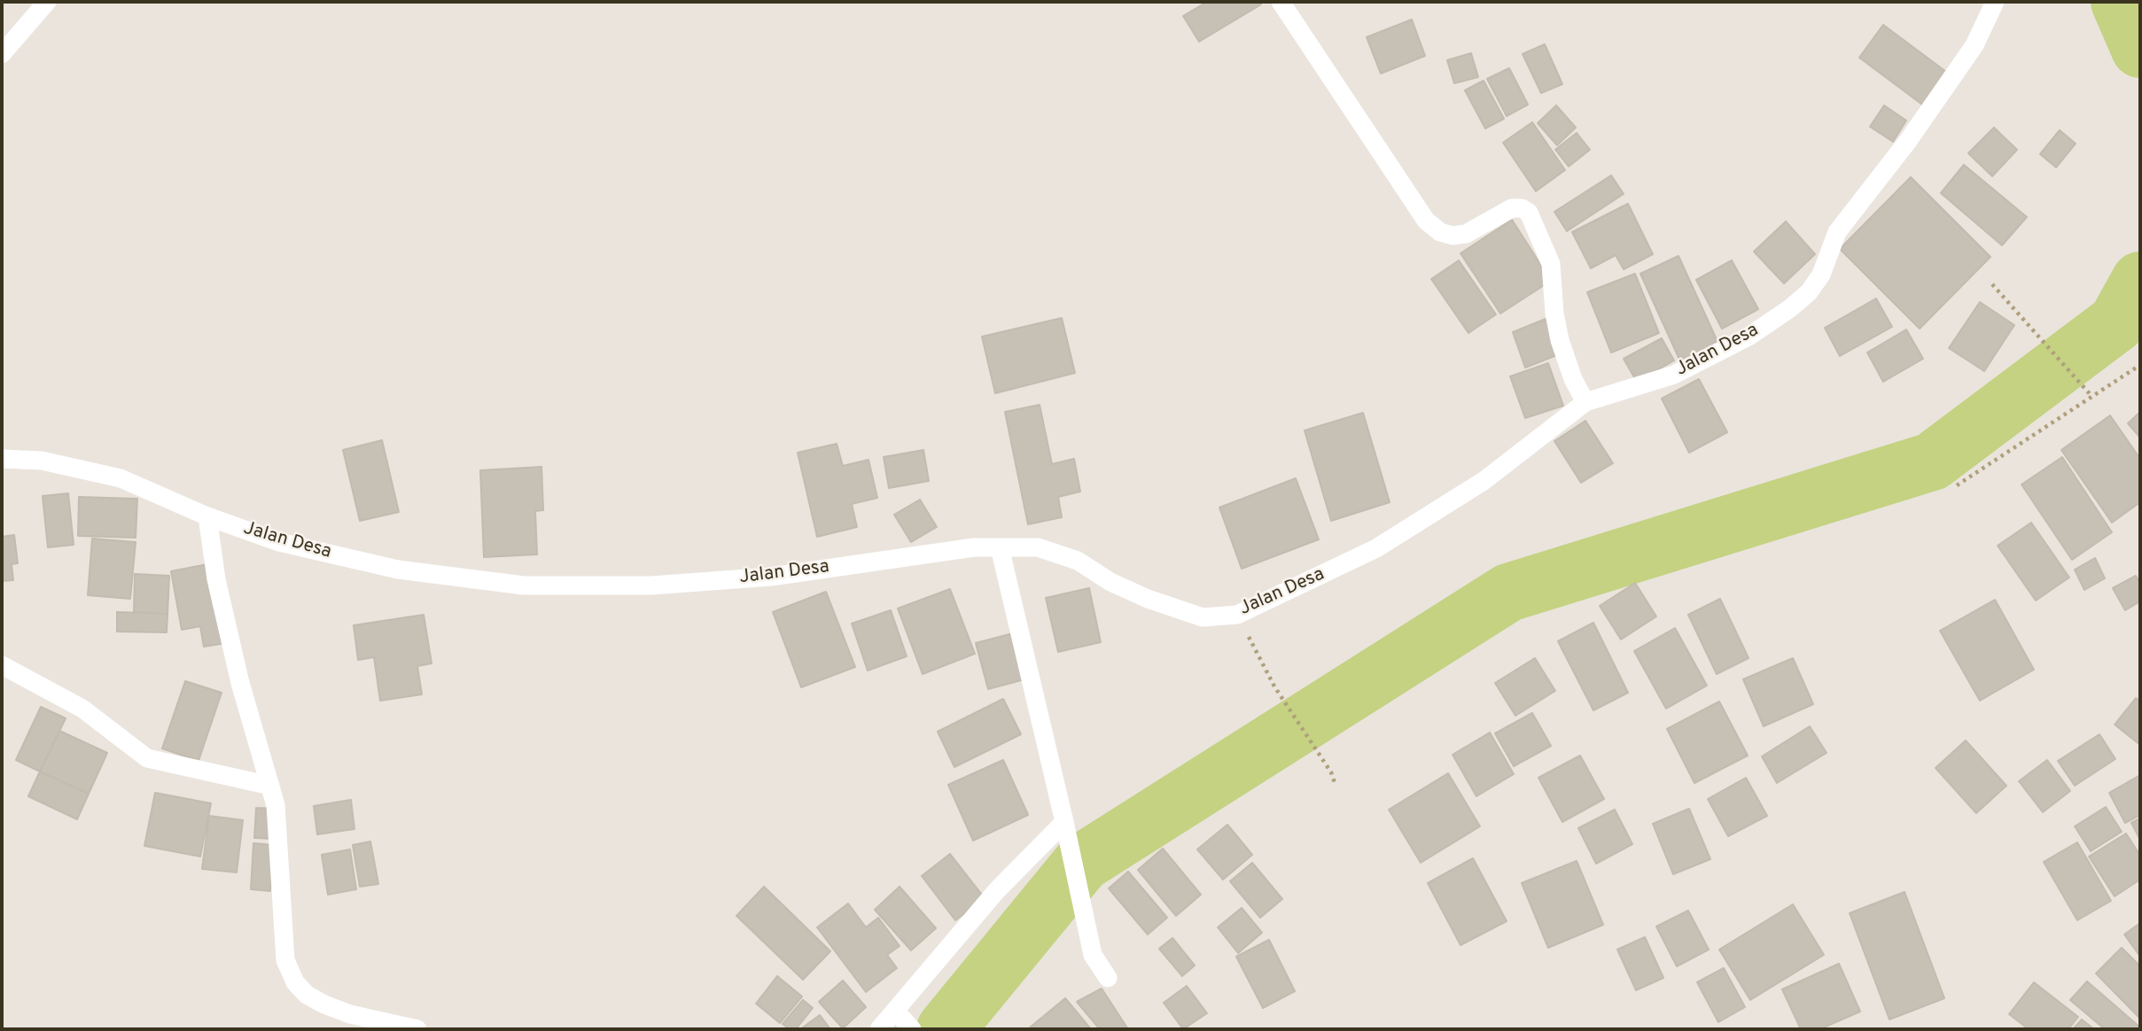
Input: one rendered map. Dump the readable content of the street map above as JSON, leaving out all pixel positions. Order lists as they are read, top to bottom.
{
  "streets": {
    "street": ["Jalan Desa"]
  }
}
